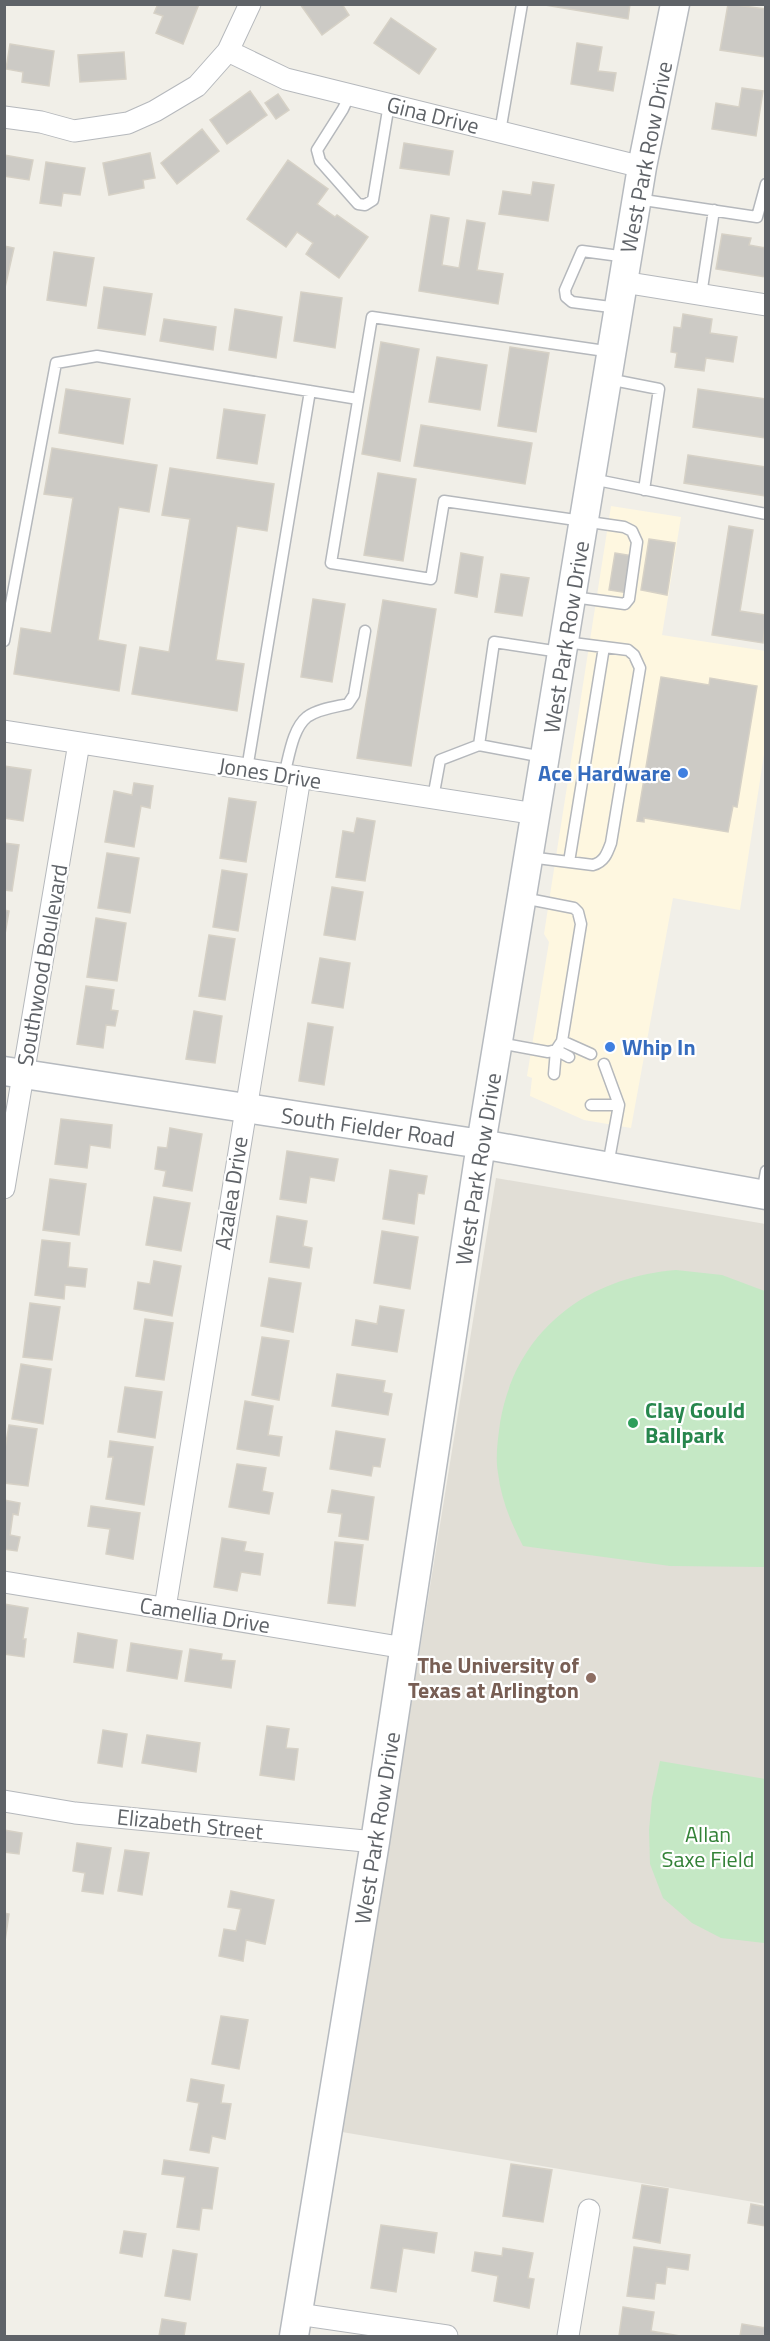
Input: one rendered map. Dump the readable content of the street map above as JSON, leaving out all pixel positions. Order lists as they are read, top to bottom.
{
  "streets": {
    "main road": ["West Park Row Drive", "South Fielder Road"],
    "street": [
      "Gina Drive",
      "Jones Drive",
      "Southwood Boulevard",
      "Azalea Drive",
      "Camellia Drive",
      "Elizabeth Street"
    ]
  },
  "crossings": [
    ["Gina Drive", "West Park Row Drive"],
    ["West Park Row Drive", "Jones Drive"],
    ["West Park Row Drive", "South Fielder Road"],
    ["West Park Row Drive", "Camellia Drive"],
    ["West Park Row Drive", "Elizabeth Street"],
    ["Jones Drive", "Southwood Boulevard"],
    ["Jones Drive", "Azalea Drive"],
    ["Southwood Boulevard", "South Fielder Road"],
    ["South Fielder Road", "Azalea Drive"],
    ["Azalea Drive", "Camellia Drive"]
  ],
  "parks": ["Allan Saxe Field"],
  "places": [
    "Ace Hardware",
    "Whip In",
    "Clay Gould Ballpark",
    "The University of Texas at Arlington"
  ]
}
